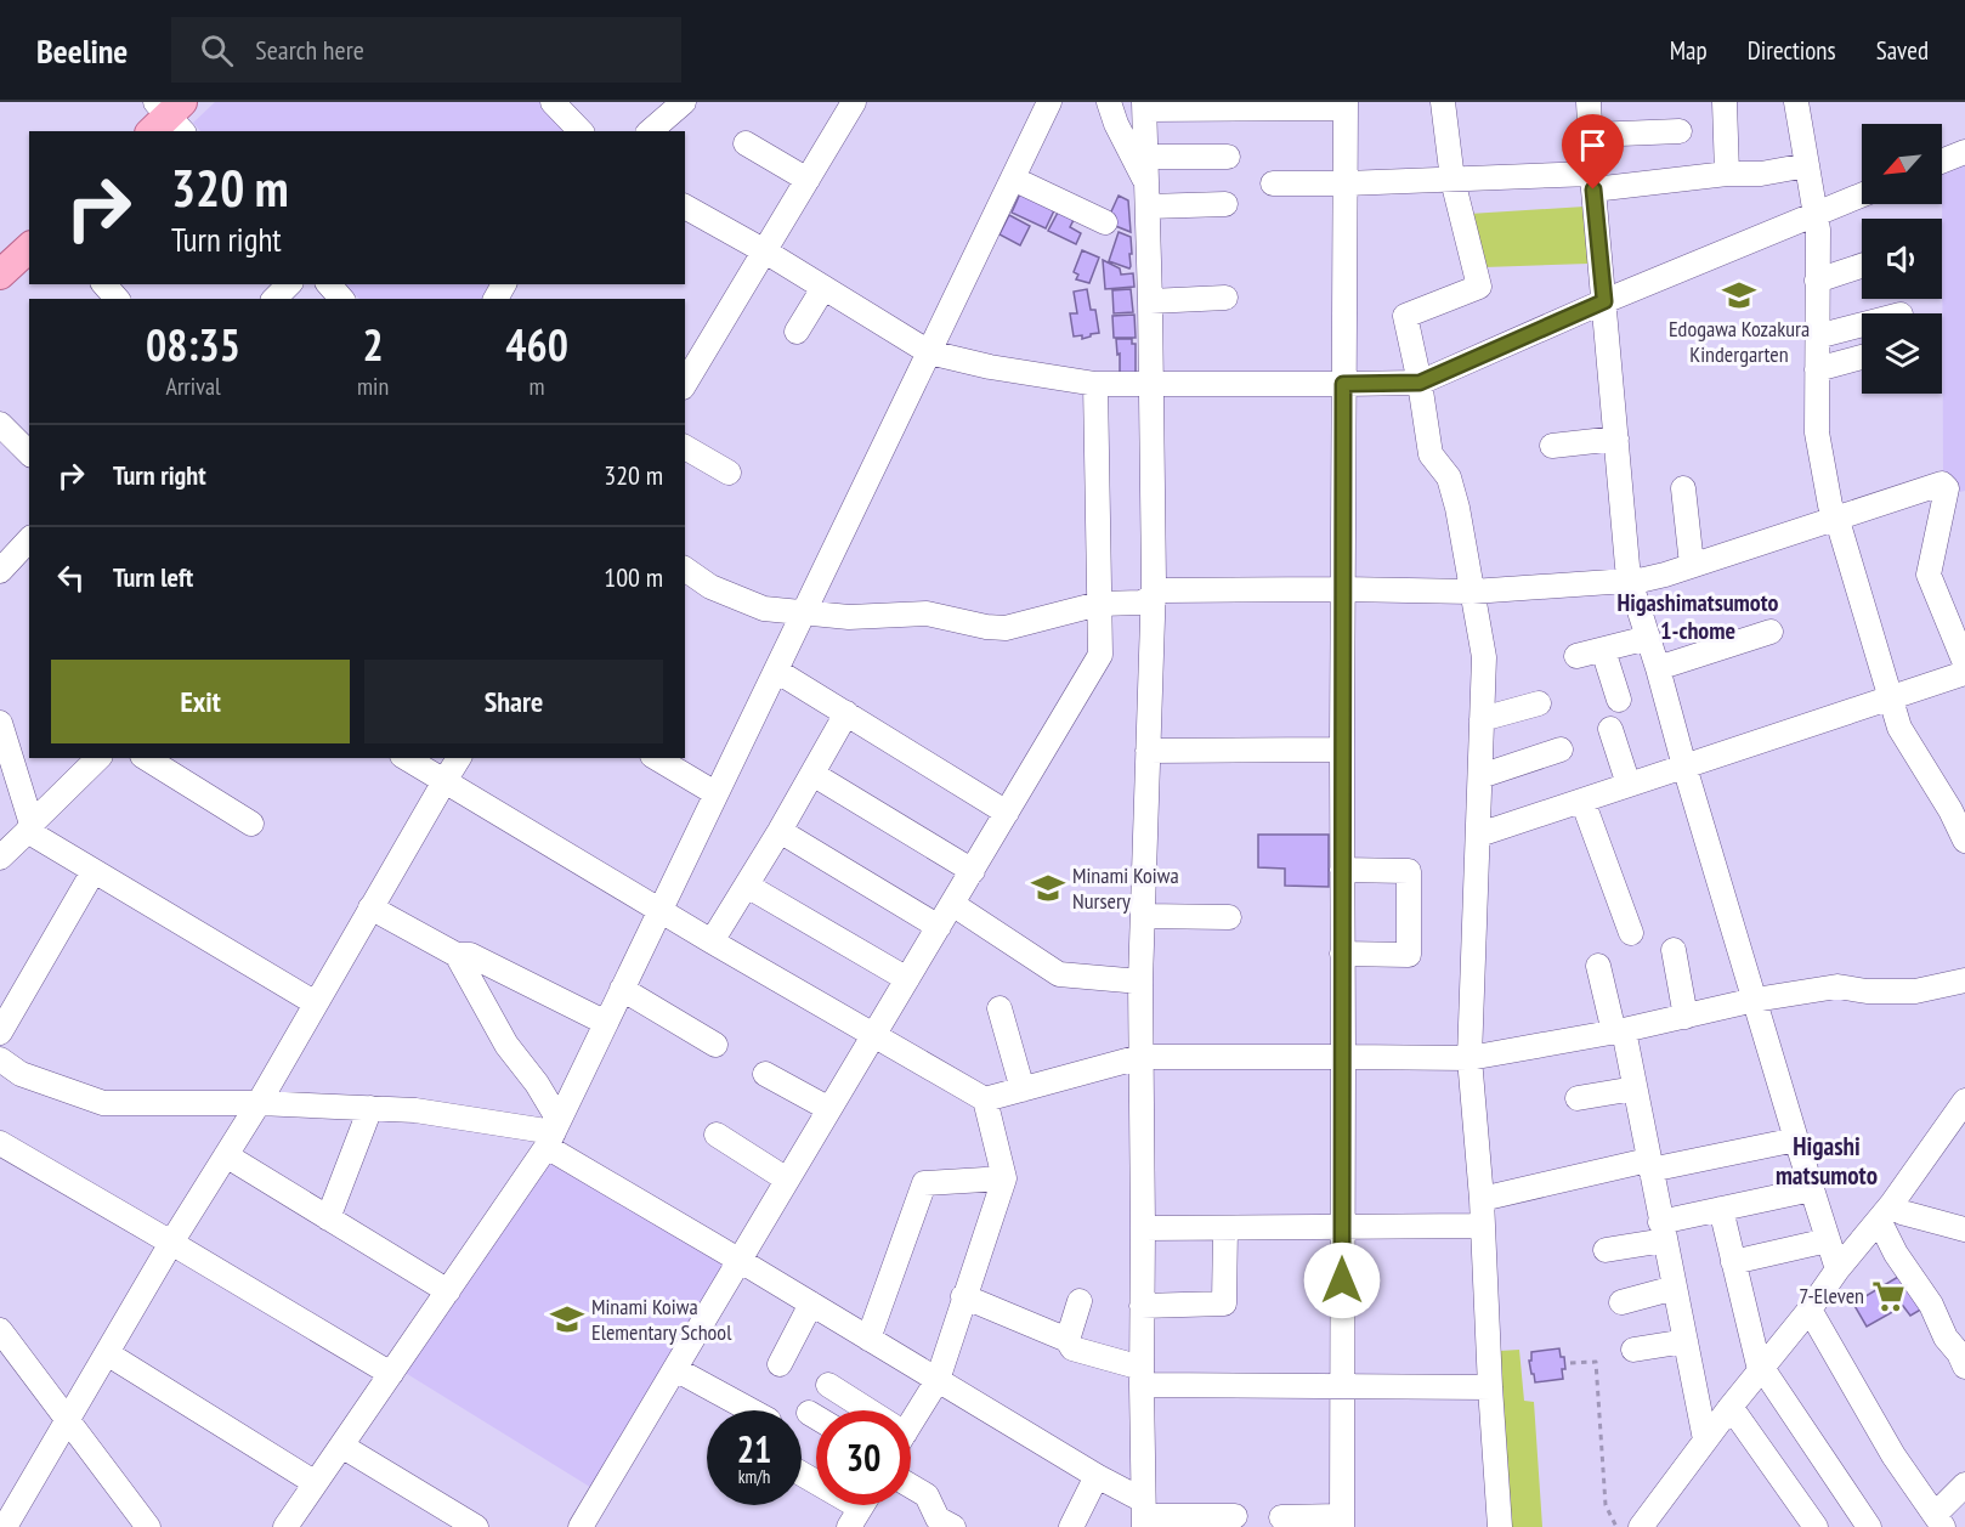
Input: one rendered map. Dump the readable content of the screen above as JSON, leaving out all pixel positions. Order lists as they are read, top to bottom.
{
  "districts": ["Higashimatsumoto 1-chome", "Higashi matsumoto"],
  "places": {
    "school or university": ["Edogawa Kozakura Kindergarten", "Minami Koiwa Nursery", "Minami Koiwa Elementary School"],
    "supermarket": ["7-Eleven"]
  },
  "north": "bottom left",
  "page": {
    "header": "Beeline",
    "search": "Search here",
    "nav": ["Map", "Directions", "Saved"],
    "turn": ["320 m", "Turn right"],
    "eta": [
      "08:35",
      "Arrival",
      "2",
      "min",
      "460",
      "m"
    ],
    "list": [
      {
        "name": "Turn right",
        "value": "320 m"
      },
      {
        "name": "Turn left",
        "value": "100 m"
      }
    ],
    "buttons": ["Exit", "Share"],
    "speed": "21 km/h",
    "limit": "30"
  }
}
